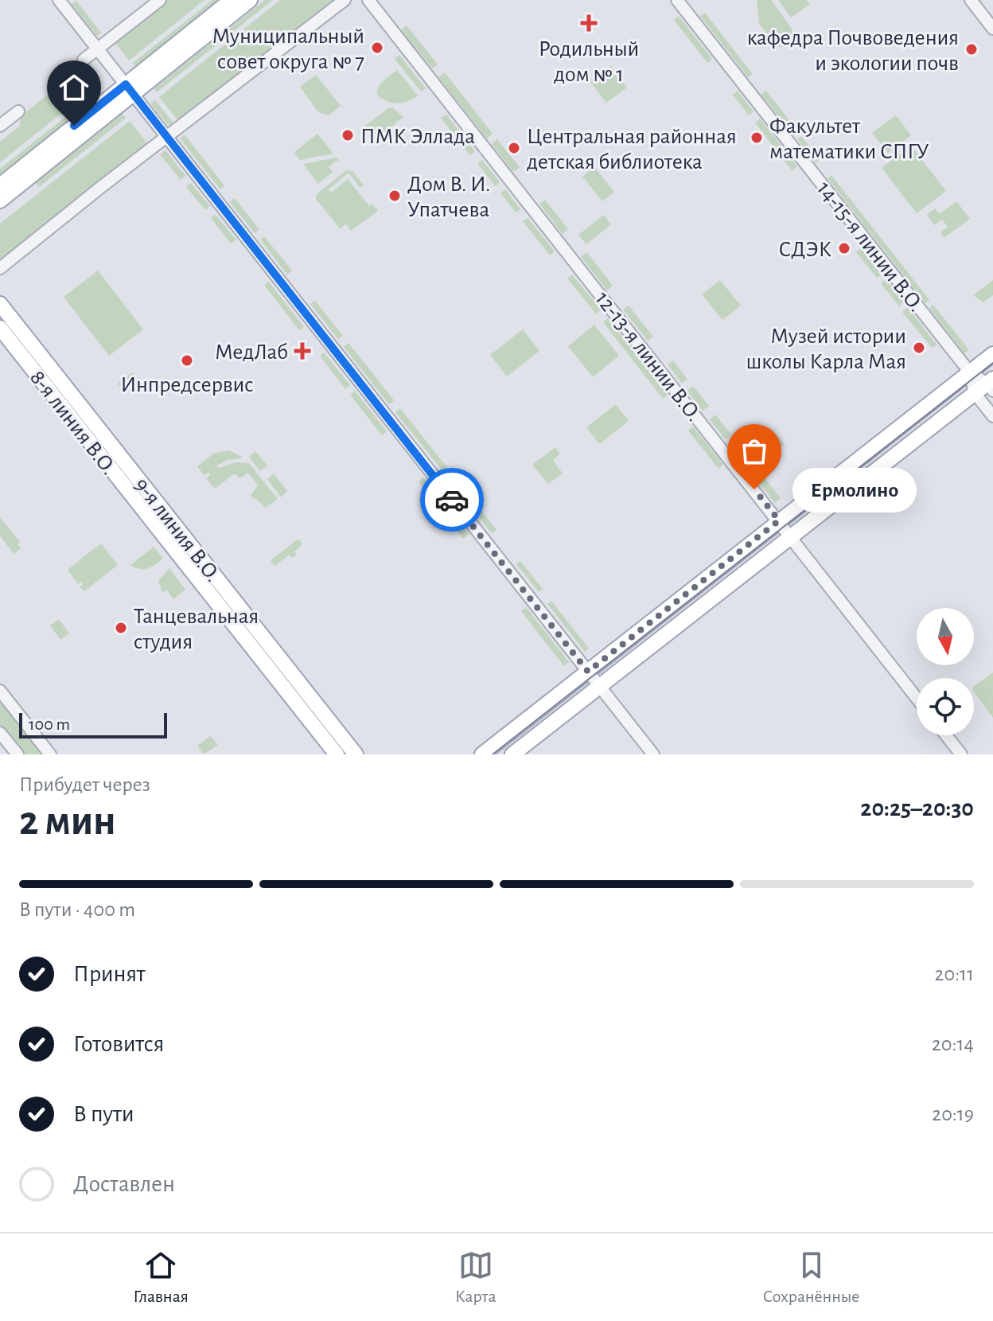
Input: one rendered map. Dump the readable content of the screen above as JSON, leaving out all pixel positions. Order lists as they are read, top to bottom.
{
  "streets": {
    "main road": ["8-я линия В.О.", "9-я линия В.О."],
    "street": ["14-15-я линии В.О.", "12-13-я линии В.О."]
  },
  "places": {
    "health": ["Родильный дом № 1", "МедЛаб"],
    "other": [
      "Муниципальный совет округа № 7",
      "кафедра Почвоведения и экологии почв",
      "ПМК Эллада",
      "Факультет математики СПГУ",
      "Центральная районная детская библиотека",
      "Дом В. И. Упатчева",
      "СДЭК",
      "Музей истории школы Карла Мая",
      "Инпредсервис",
      "Ермолино",
      "Танцевальная студия"
    ]
  },
  "scale_bar": "100 m",
  "north": "bottom",
  "page": {
    "bubble": "Ермолино",
    "scale": "100 m",
    "heading": ["2 мин", "Прибудет через", "20:25–20:30"],
    "bar": "В пути · 400 m",
    "list": [
      ["Принят", "20:11"],
      ["Готовится", "20:14"],
      ["В пути", "20:19"],
      "Доставлен"
    ],
    "tabs": ["Главная", "Карта", "Сохранённые"]
  }
}
